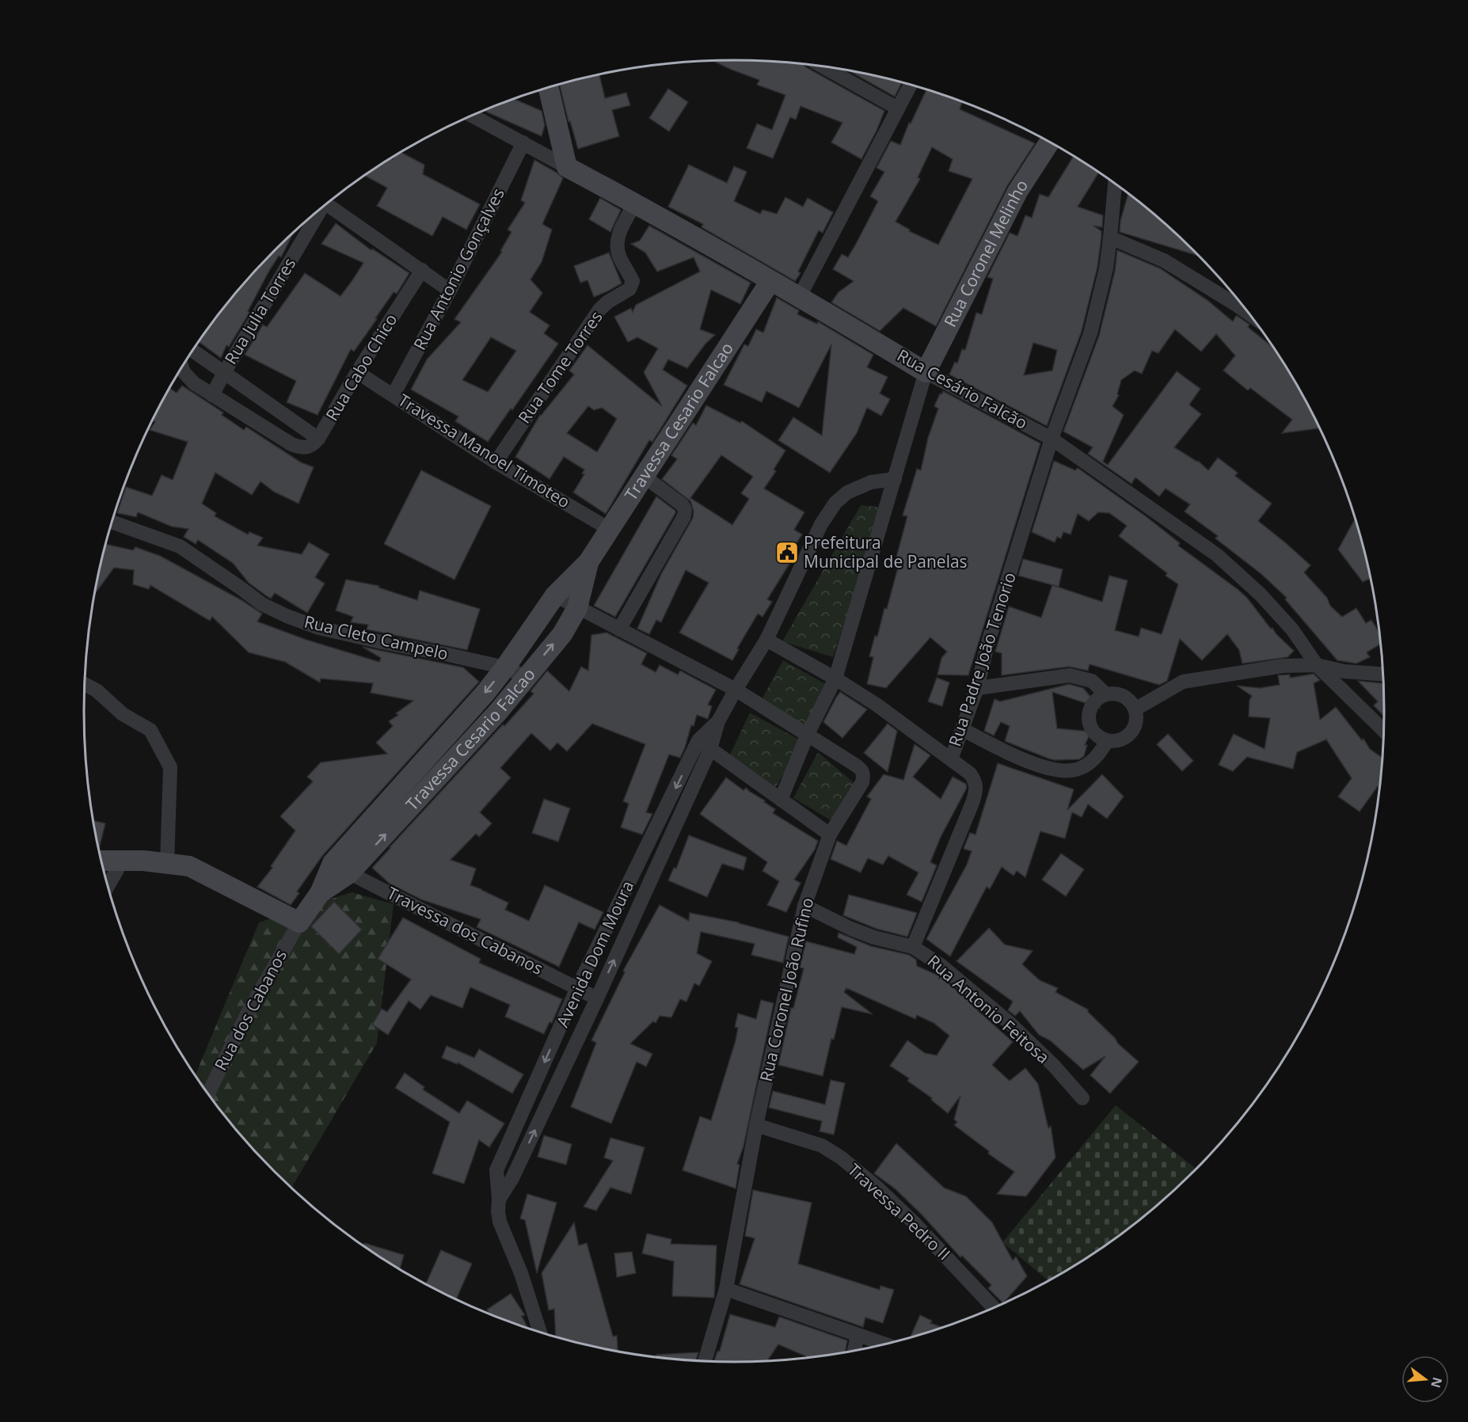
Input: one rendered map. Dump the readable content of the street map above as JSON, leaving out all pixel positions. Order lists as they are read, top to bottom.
{
  "streets": {
    "street": [
      "Rua Coronel Melinho",
      "Rua Antonio Gonçalves",
      "Rua Julia Torres",
      "Rua Cabo Chico",
      "Rua Tome Torres",
      "Rua Cesário Falcão",
      "Travessa Cesario Falcao",
      "Travessa Manoel Timoteo",
      "Rua Cleto Campelo",
      "Rua Padre João Tenorio",
      "Travessa dos Cabanos",
      "Avenida Dom Moura",
      "Rua Coronel João Rufino",
      "Rua Antonio Feitosa",
      "Rua dos Cabanos",
      "Travessa Pedro II"
    ]
  },
  "crossings": [
    ["Rua Coronel Melinho", "Rua Cesário Falcão"],
    ["Rua Antonio Gonçalves", "Travessa Manoel Timoteo"],
    ["Rua Julia Torres", "Rua Cabo Chico"],
    ["Rua Cabo Chico", "Travessa Manoel Timoteo"],
    ["Rua Tome Torres", "Rua Cesário Falcão"],
    ["Rua Tome Torres", "Travessa Manoel Timoteo"],
    ["Rua Cesário Falcão", "Travessa Cesario Falcao"],
    ["Rua Cesário Falcão", "Rua Padre João Tenorio"],
    ["Travessa Cesario Falcao", "Travessa Manoel Timoteo"],
    ["Travessa Cesario Falcao", "Rua Cleto Campelo"],
    ["Travessa Cesario Falcao", "Travessa dos Cabanos"],
    ["Travessa Cesario Falcao", "Rua Coronel João Rufino"],
    ["Travessa Cesario Falcao", "Rua dos Cabanos"],
    ["Rua Padre João Tenorio", "Rua Antonio Feitosa"],
    ["Travessa dos Cabanos", "Avenida Dom Moura"],
    ["Rua Coronel João Rufino", "Rua Antonio Feitosa"],
    ["Rua Coronel João Rufino", "Travessa Pedro II"]
  ],
  "places": {
    "public building": ["Prefeitura Municipal de Panelas"]
  },
  "north": "right"
}
